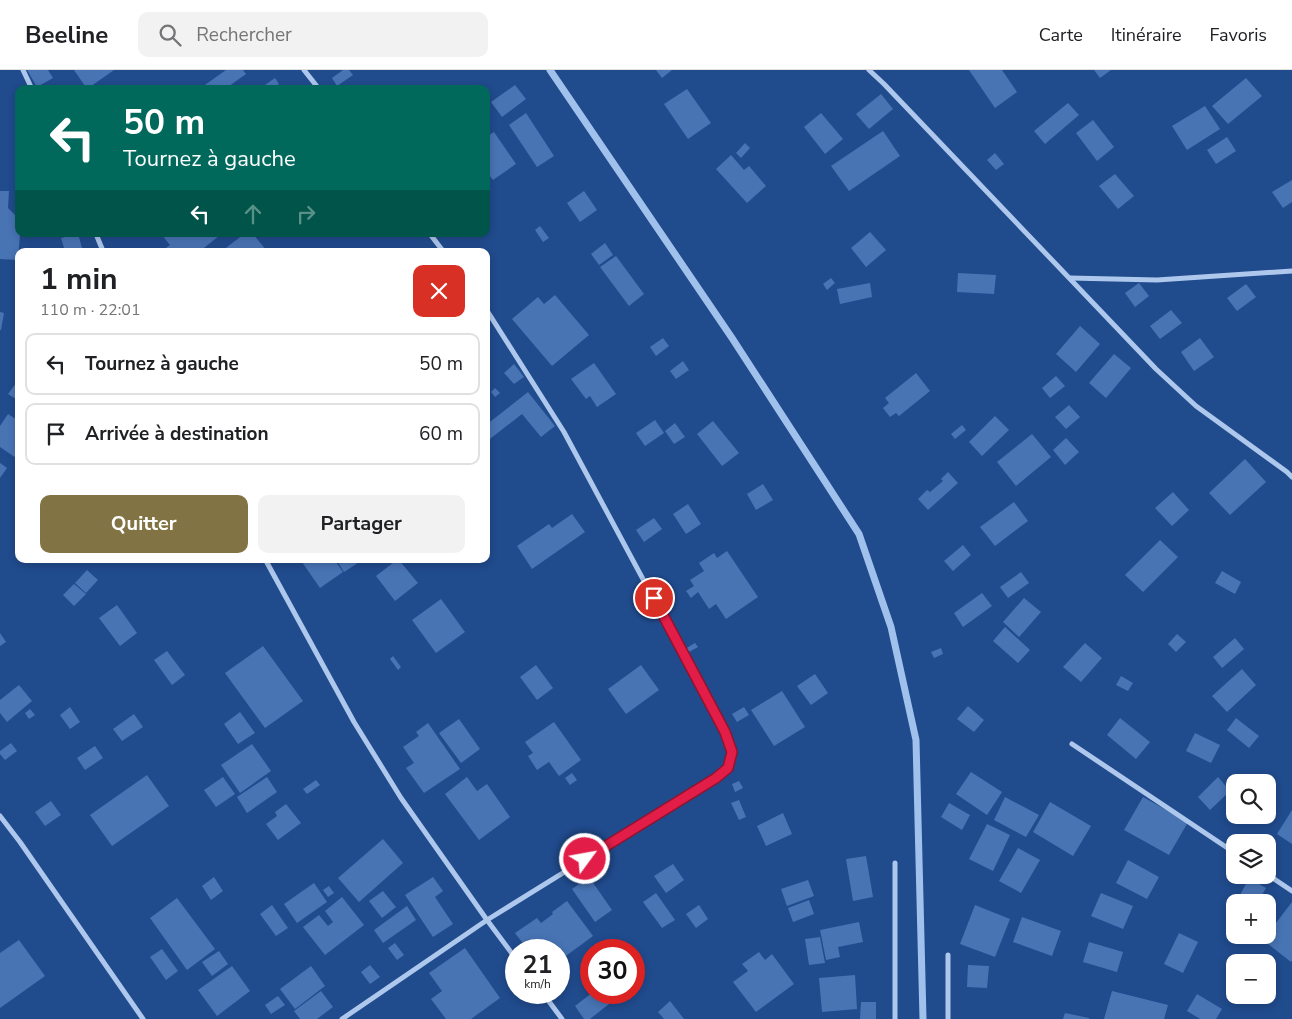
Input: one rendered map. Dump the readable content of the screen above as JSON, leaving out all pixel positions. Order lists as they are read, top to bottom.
{
  "page": {
    "header": "Beeline",
    "search": "Rechercher",
    "nav": ["Carte", "Itinéraire", "Favoris"],
    "turn": ["50 m", "Tournez à gauche"],
    "heading": ["1 min", "110 m · 22:01"],
    "list": [
      {
        "name": "Tournez à gauche",
        "value": "50 m"
      },
      {
        "name": "Arrivée à destination",
        "value": "60 m"
      }
    ],
    "buttons": ["Quitter", "Partager"],
    "map_buttons": ["+", "−"],
    "speed": "21 km/h",
    "limit": "30"
  }
}
